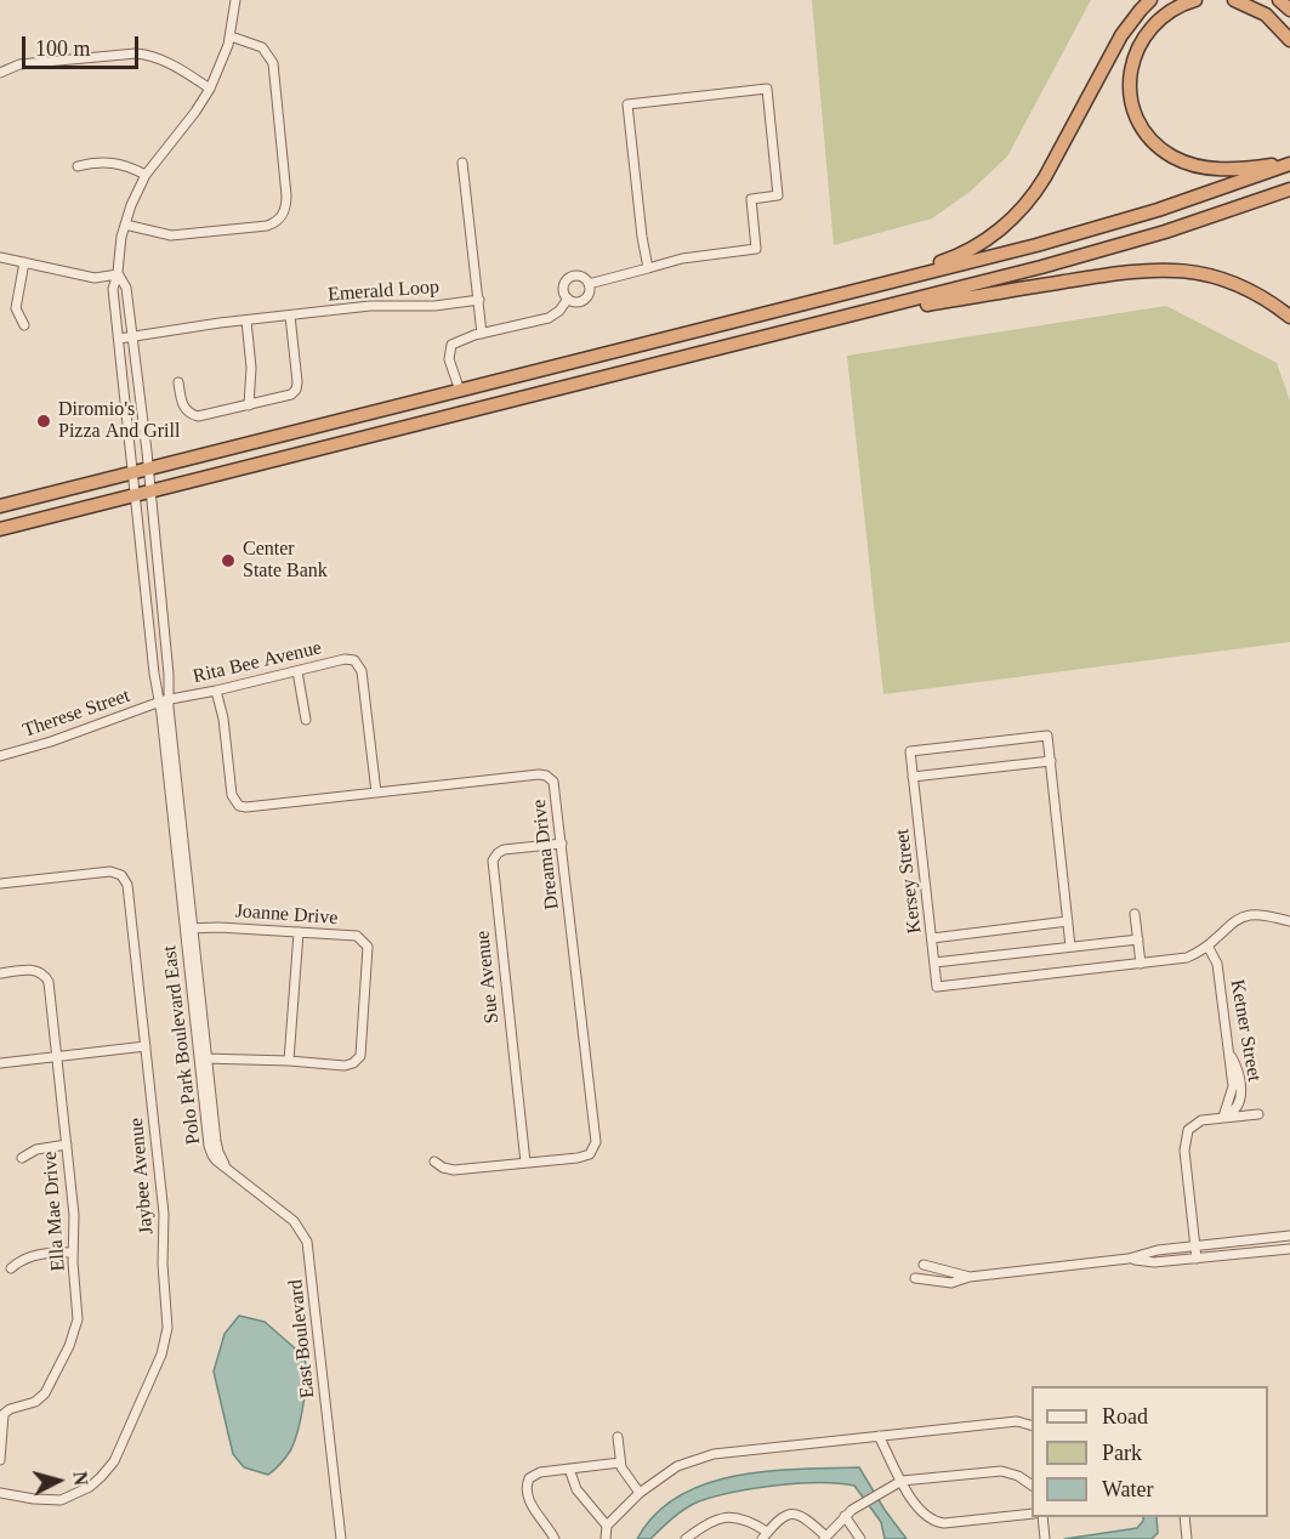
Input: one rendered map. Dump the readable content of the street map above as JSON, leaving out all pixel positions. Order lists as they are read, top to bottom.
{
  "streets": {
    "street": [
      "Emerald Loop",
      "Rita Bee Avenue",
      "Therese Street",
      "Dreama Drive",
      "Kersey Street",
      "Joanne Drive",
      "Sue Avenue",
      "Ketner Street",
      "Polo Park Boulevard East",
      "Jaybee Avenue",
      "Ella Mae Drive",
      "East Boulevard"
    ]
  },
  "crossings": [
    ["Emerald Loop", "Polo Park Boulevard East"],
    ["Rita Bee Avenue", "Therese Street"],
    ["Rita Bee Avenue", "Dreama Drive"],
    ["Rita Bee Avenue", "Polo Park Boulevard East"],
    ["Therese Street", "Polo Park Boulevard East"],
    ["Dreama Drive", "Sue Avenue"],
    ["Kersey Street", "Ketner Street"],
    ["Joanne Drive", "Polo Park Boulevard East"],
    ["Polo Park Boulevard East", "East Boulevard"]
  ],
  "places": ["Diromio's Pizza And Grill", "Center State Bank"],
  "legend": ["Road", "Park", "Water"],
  "scale_bar": "100 m",
  "north": "right"
}
